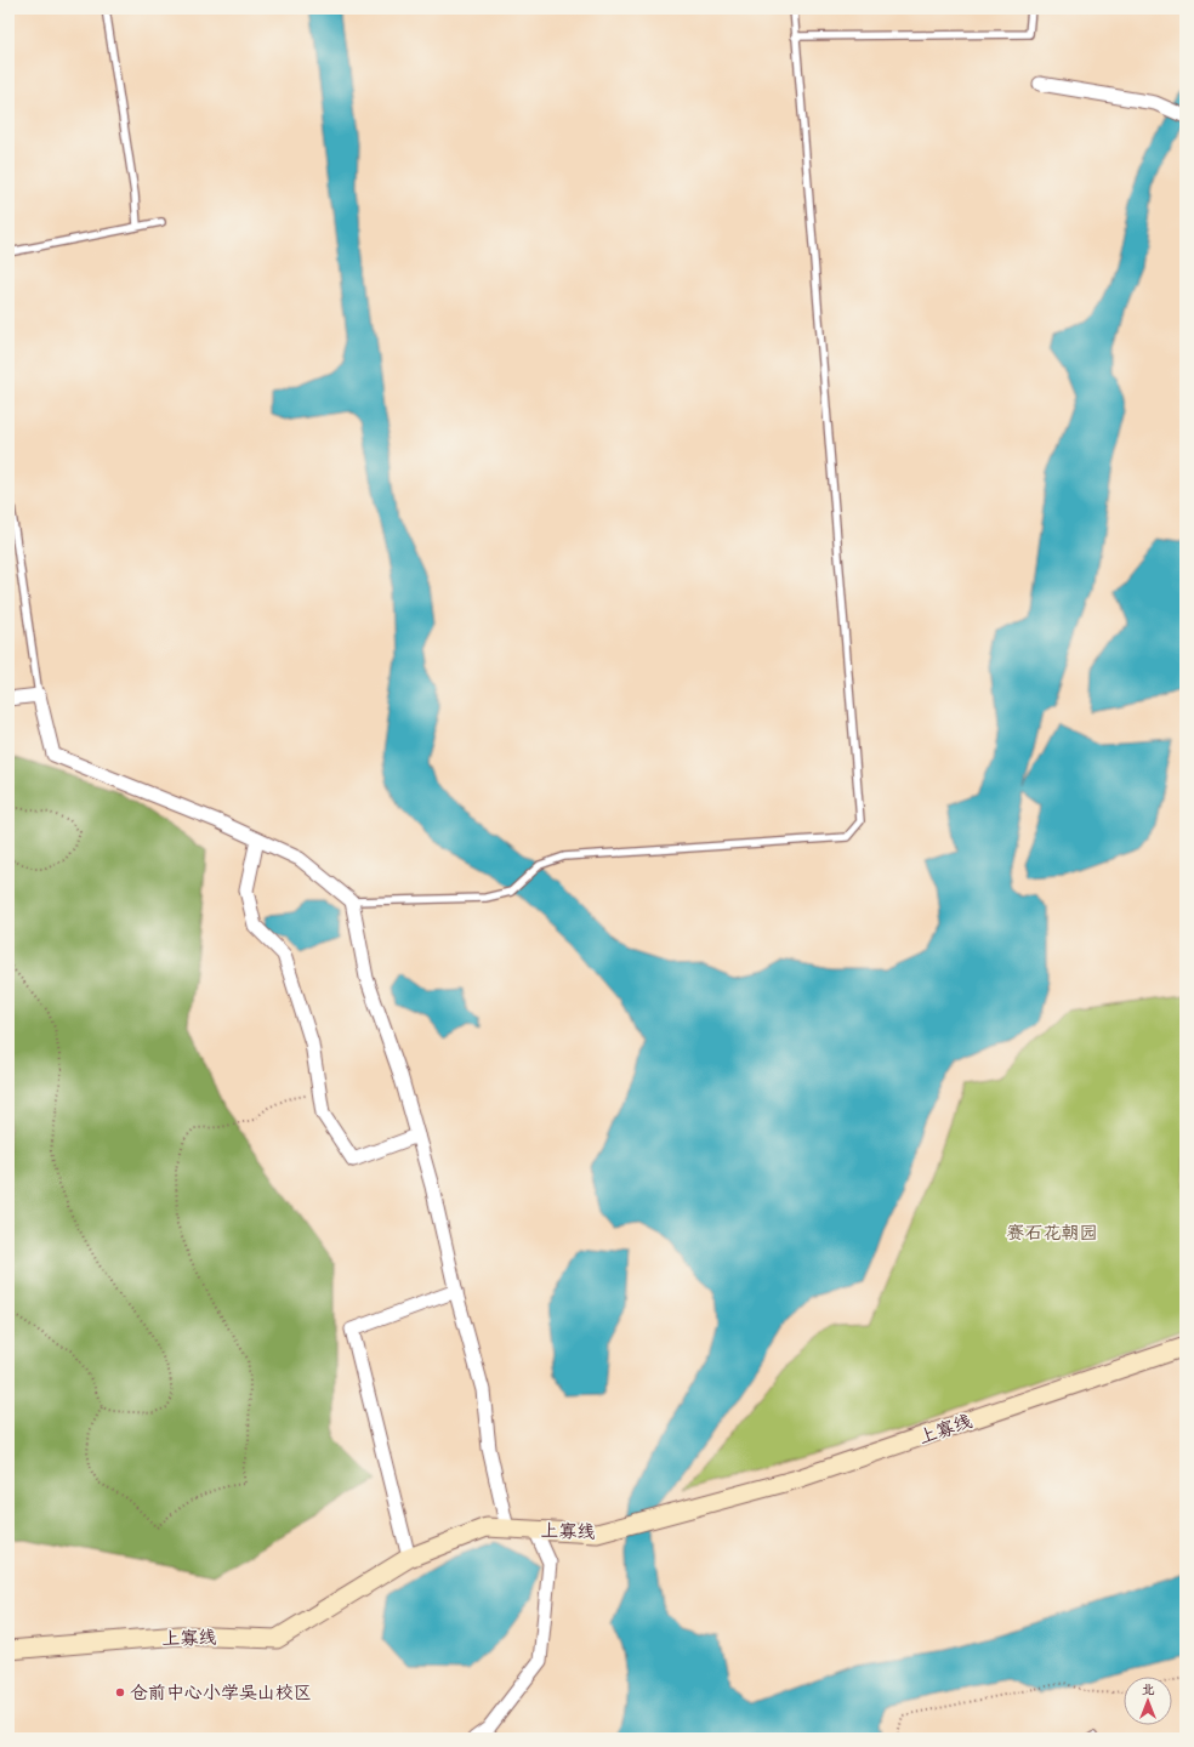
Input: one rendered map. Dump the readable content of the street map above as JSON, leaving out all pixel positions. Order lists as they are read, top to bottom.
{
  "streets": {
    "street": ["上寡线"]
  },
  "parks": ["赛石花朝园"],
  "places": ["仓前中心小学吴山校区"],
  "north": "top"
}
